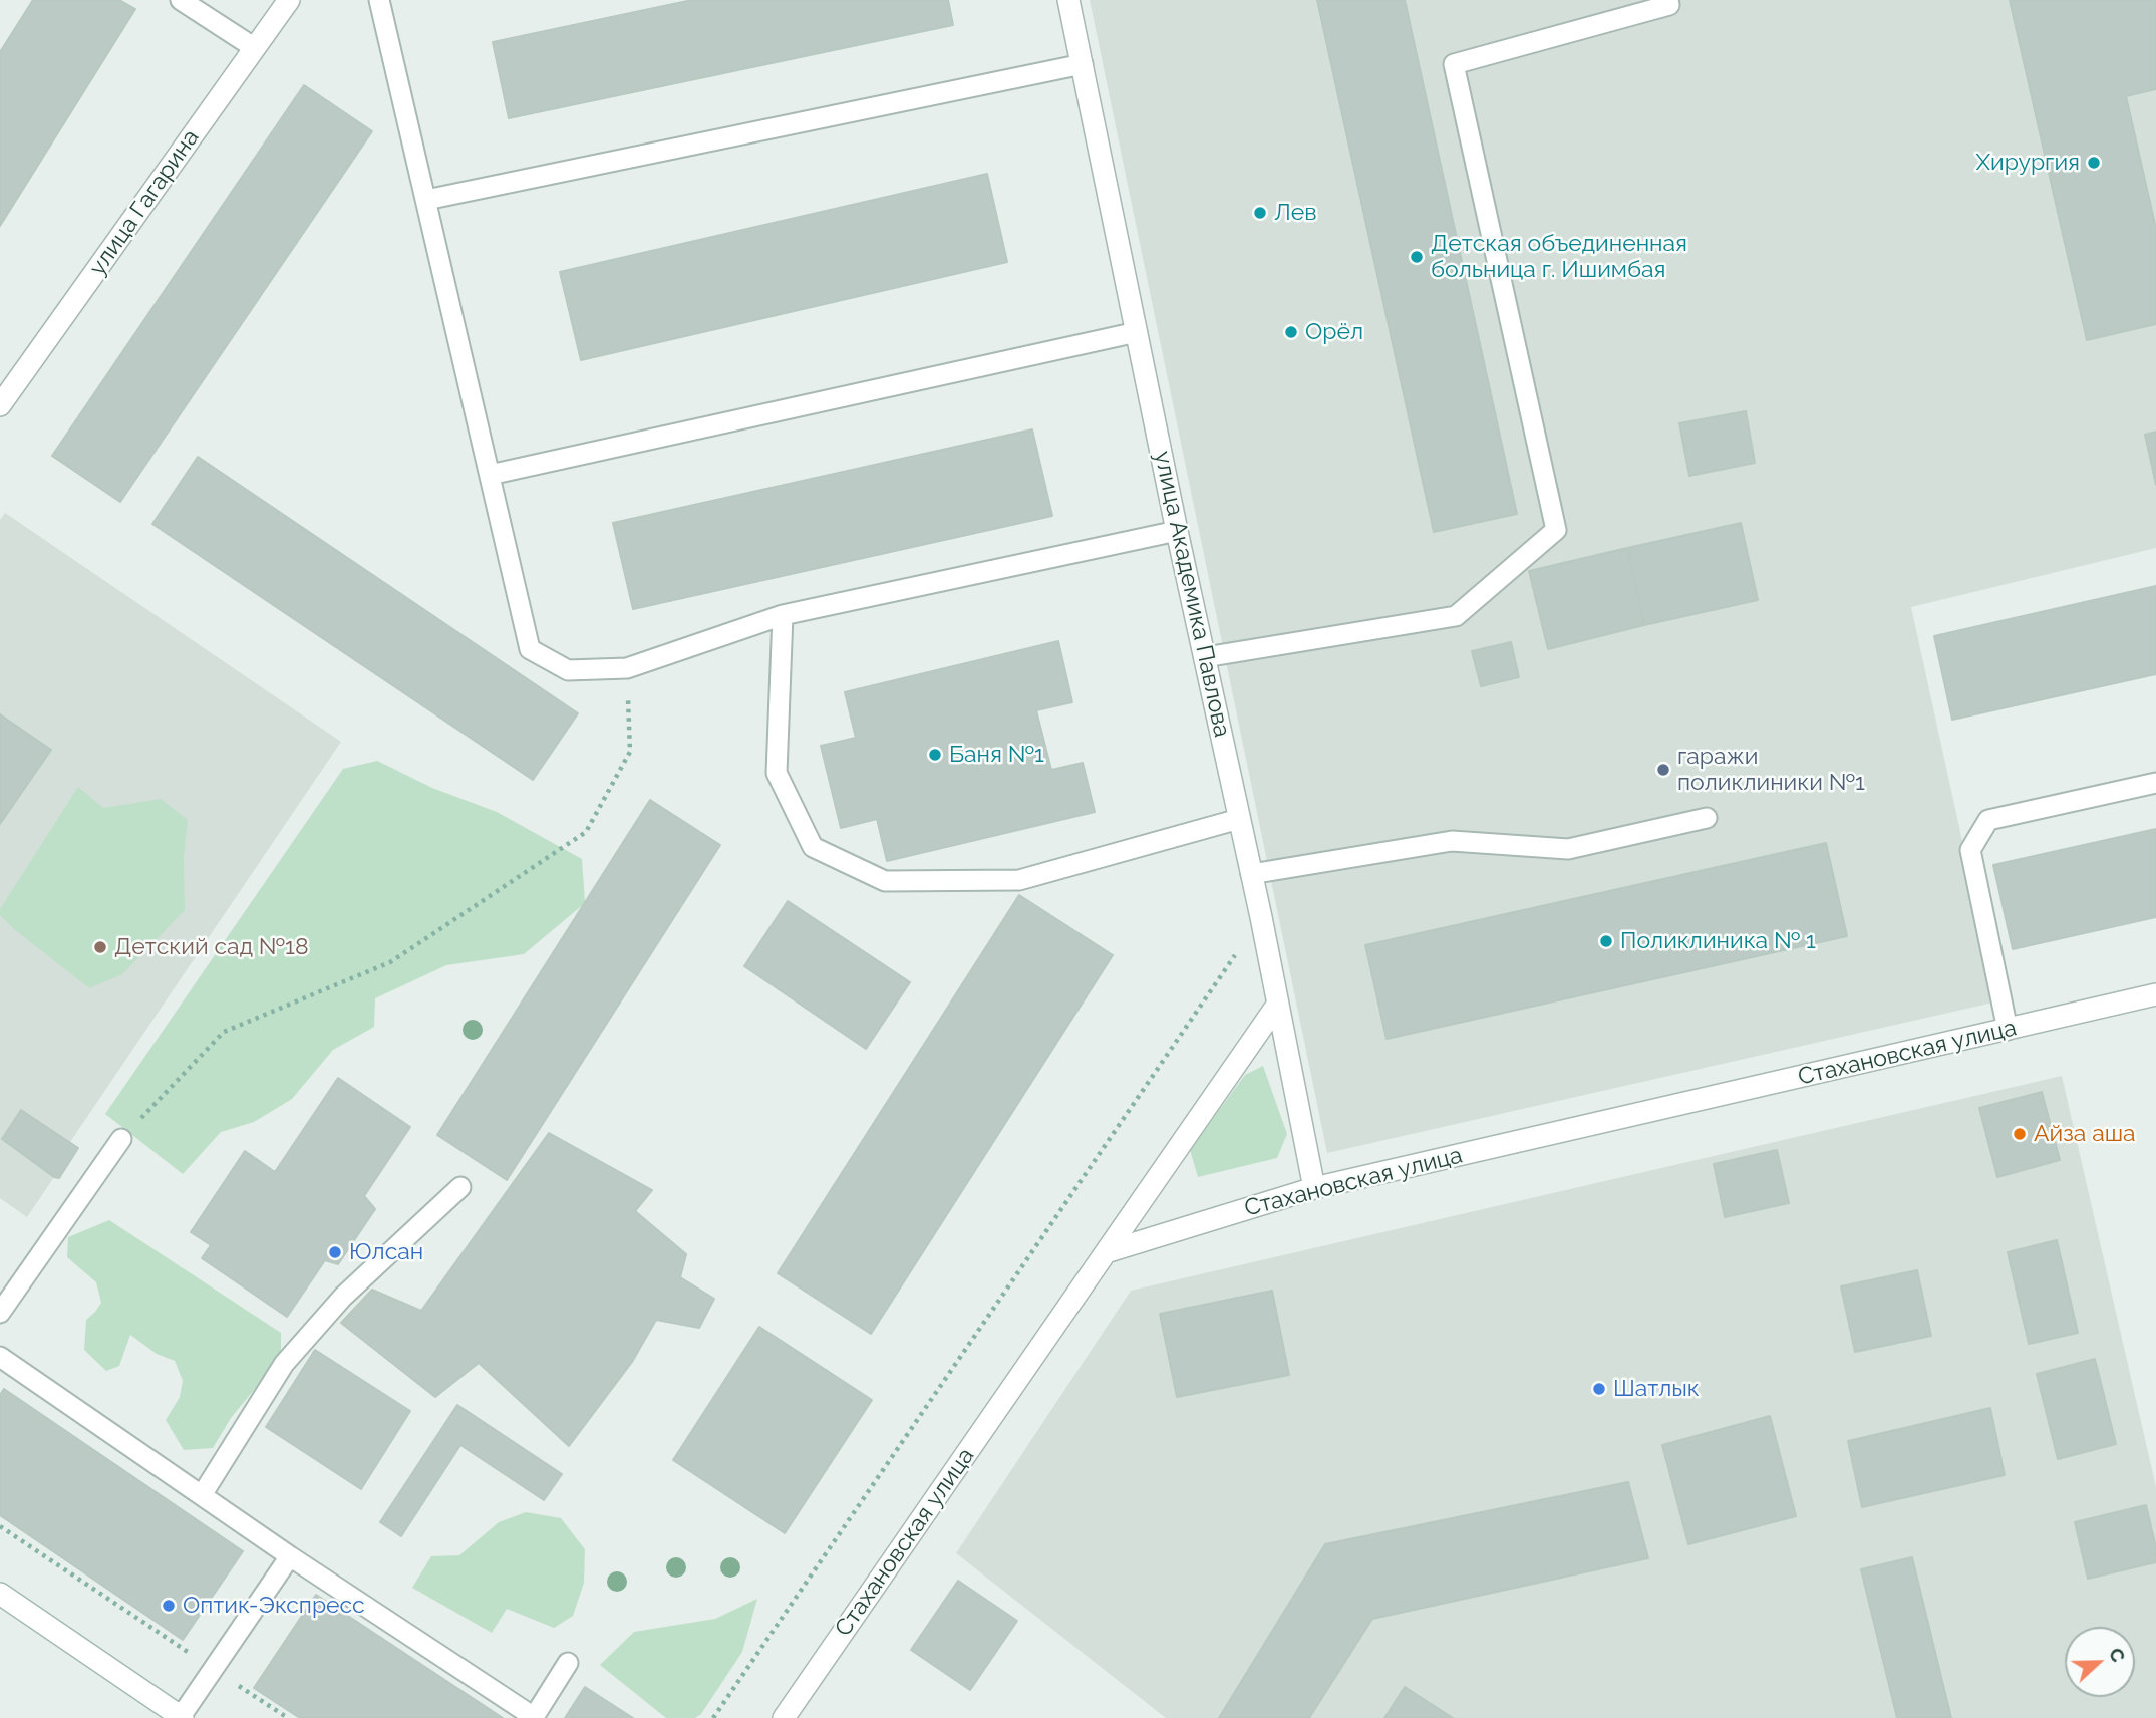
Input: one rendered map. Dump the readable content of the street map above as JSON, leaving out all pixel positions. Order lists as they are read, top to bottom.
{
  "streets": {
    "street": ["улица Гагарина", "улица Академика Павлова", "Стахановская улица"]
  },
  "crossings": [
    ["улица Академика Павлова", "Стахановская улица"]
  ],
  "places": [
    "Хирургия",
    "Лев",
    "Детская объединенная больница г. Ишимбая",
    "Орёл",
    "Баня №1",
    "гаражи поликлиники №1",
    "Поликлиника № 1",
    "Детский сад №18",
    "Айза аша",
    "Юлсан",
    "Шатлык",
    "Оптик-Экспресс"
  ],
  "north": "right"
}
